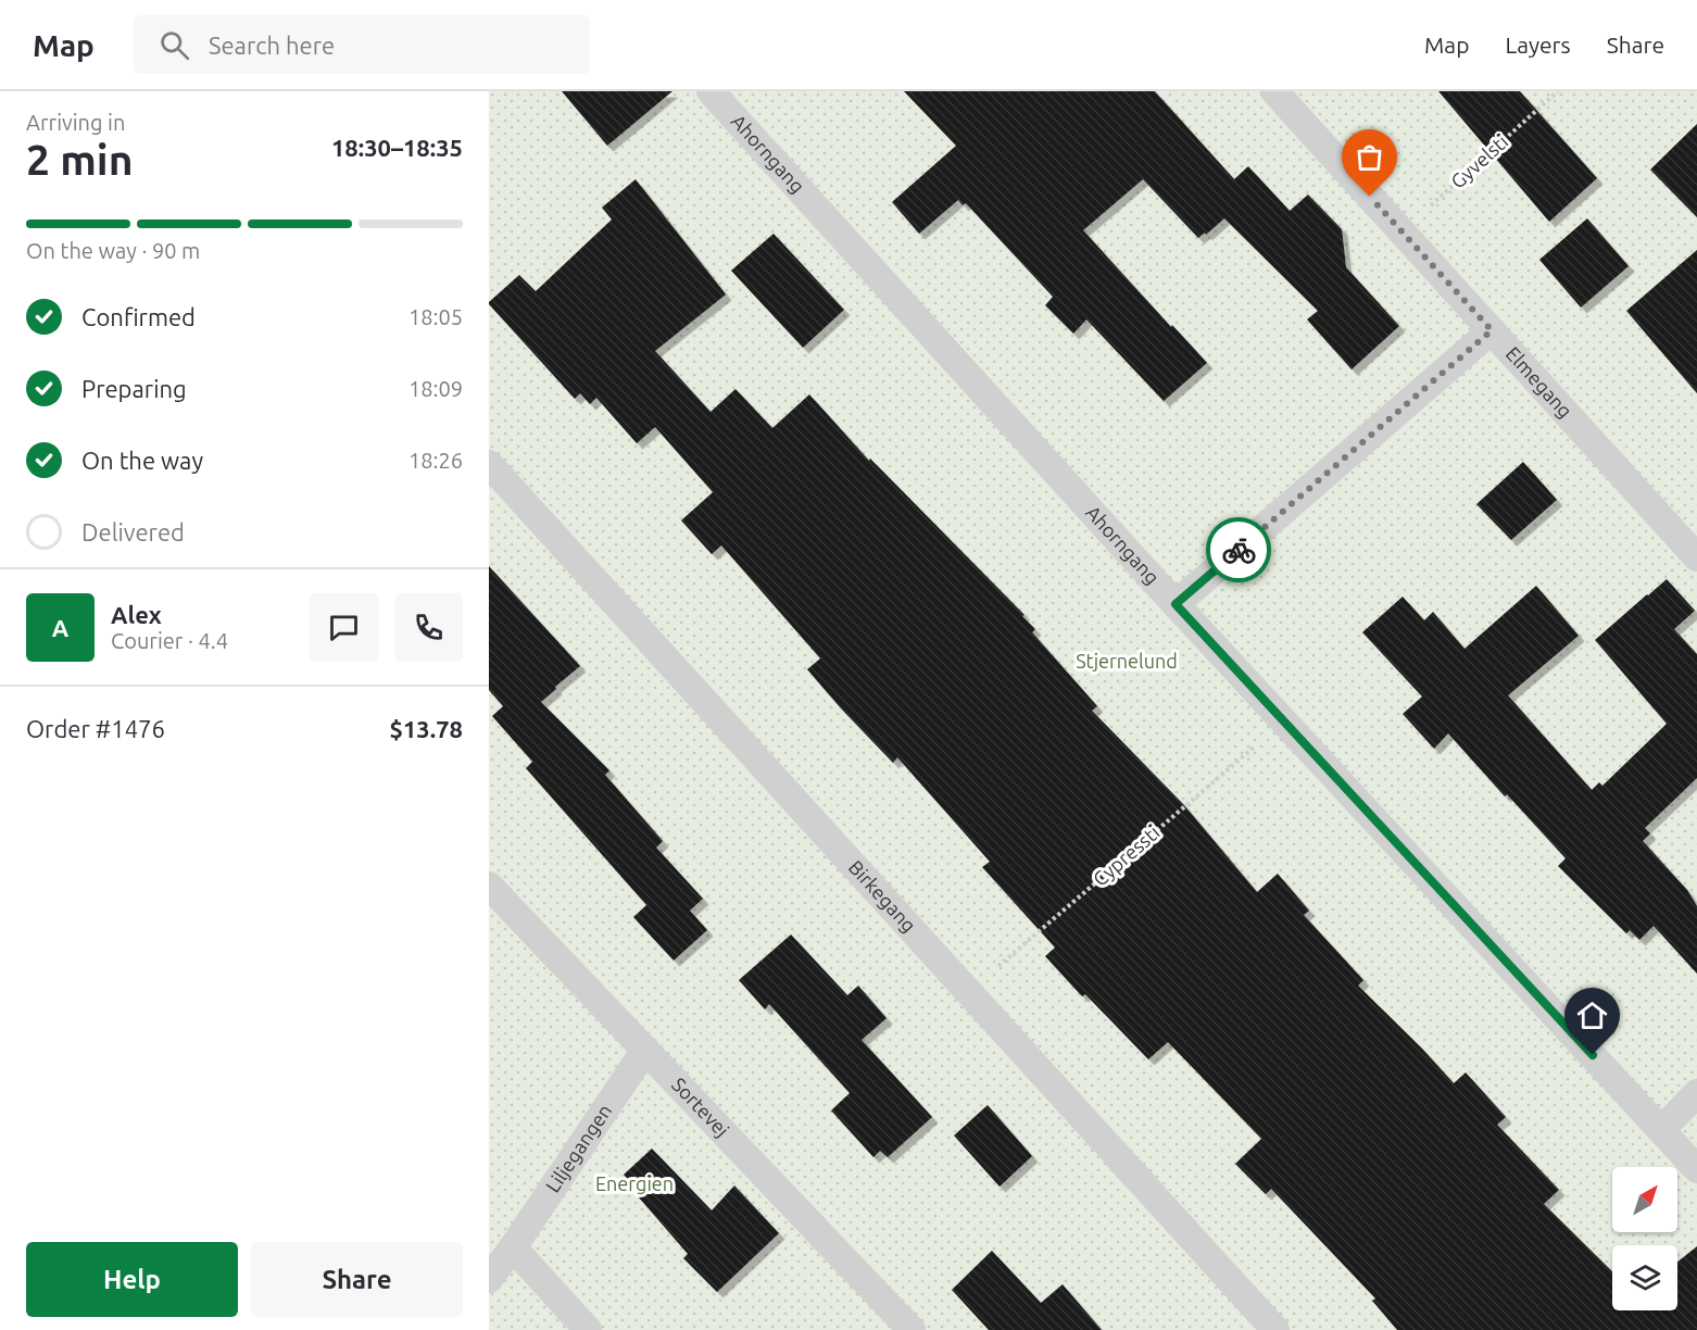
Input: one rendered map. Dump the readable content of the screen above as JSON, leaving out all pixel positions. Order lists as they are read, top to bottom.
{
  "streets": {
    "lane": [
      "Ahorngang",
      "Elmegang",
      "Birkegang",
      "Sortevej",
      "Liljegangen"
    ],
    "path": ["Gyvelsti", "Cypressti"]
  },
  "crossings": [
    ["Ahorngang", "Cypressti"],
    ["Gyvelsti", "Elmegang"],
    ["Cypressti", "Birkegang"],
    ["Sortevej", "Liljegangen"]
  ],
  "parks": ["Stjernelund", "Energien"],
  "north": "top right",
  "page": {
    "header": "Map",
    "search": "Search here",
    "nav": ["Map", "Layers", "Share"],
    "heading": ["2 min", "Arriving in", "18:30–18:35"],
    "panel": [
      "Alex",
      "Courier · 4.4",
      "Order #1476",
      "$13.78"
    ],
    "bar": "On the way · 90 m",
    "list": [
      ["Confirmed", "18:05"],
      ["Preparing", "18:09"],
      ["On the way", "18:26"],
      "Delivered"
    ],
    "round": "A",
    "buttons": ["Help", "Share"]
  }
}
